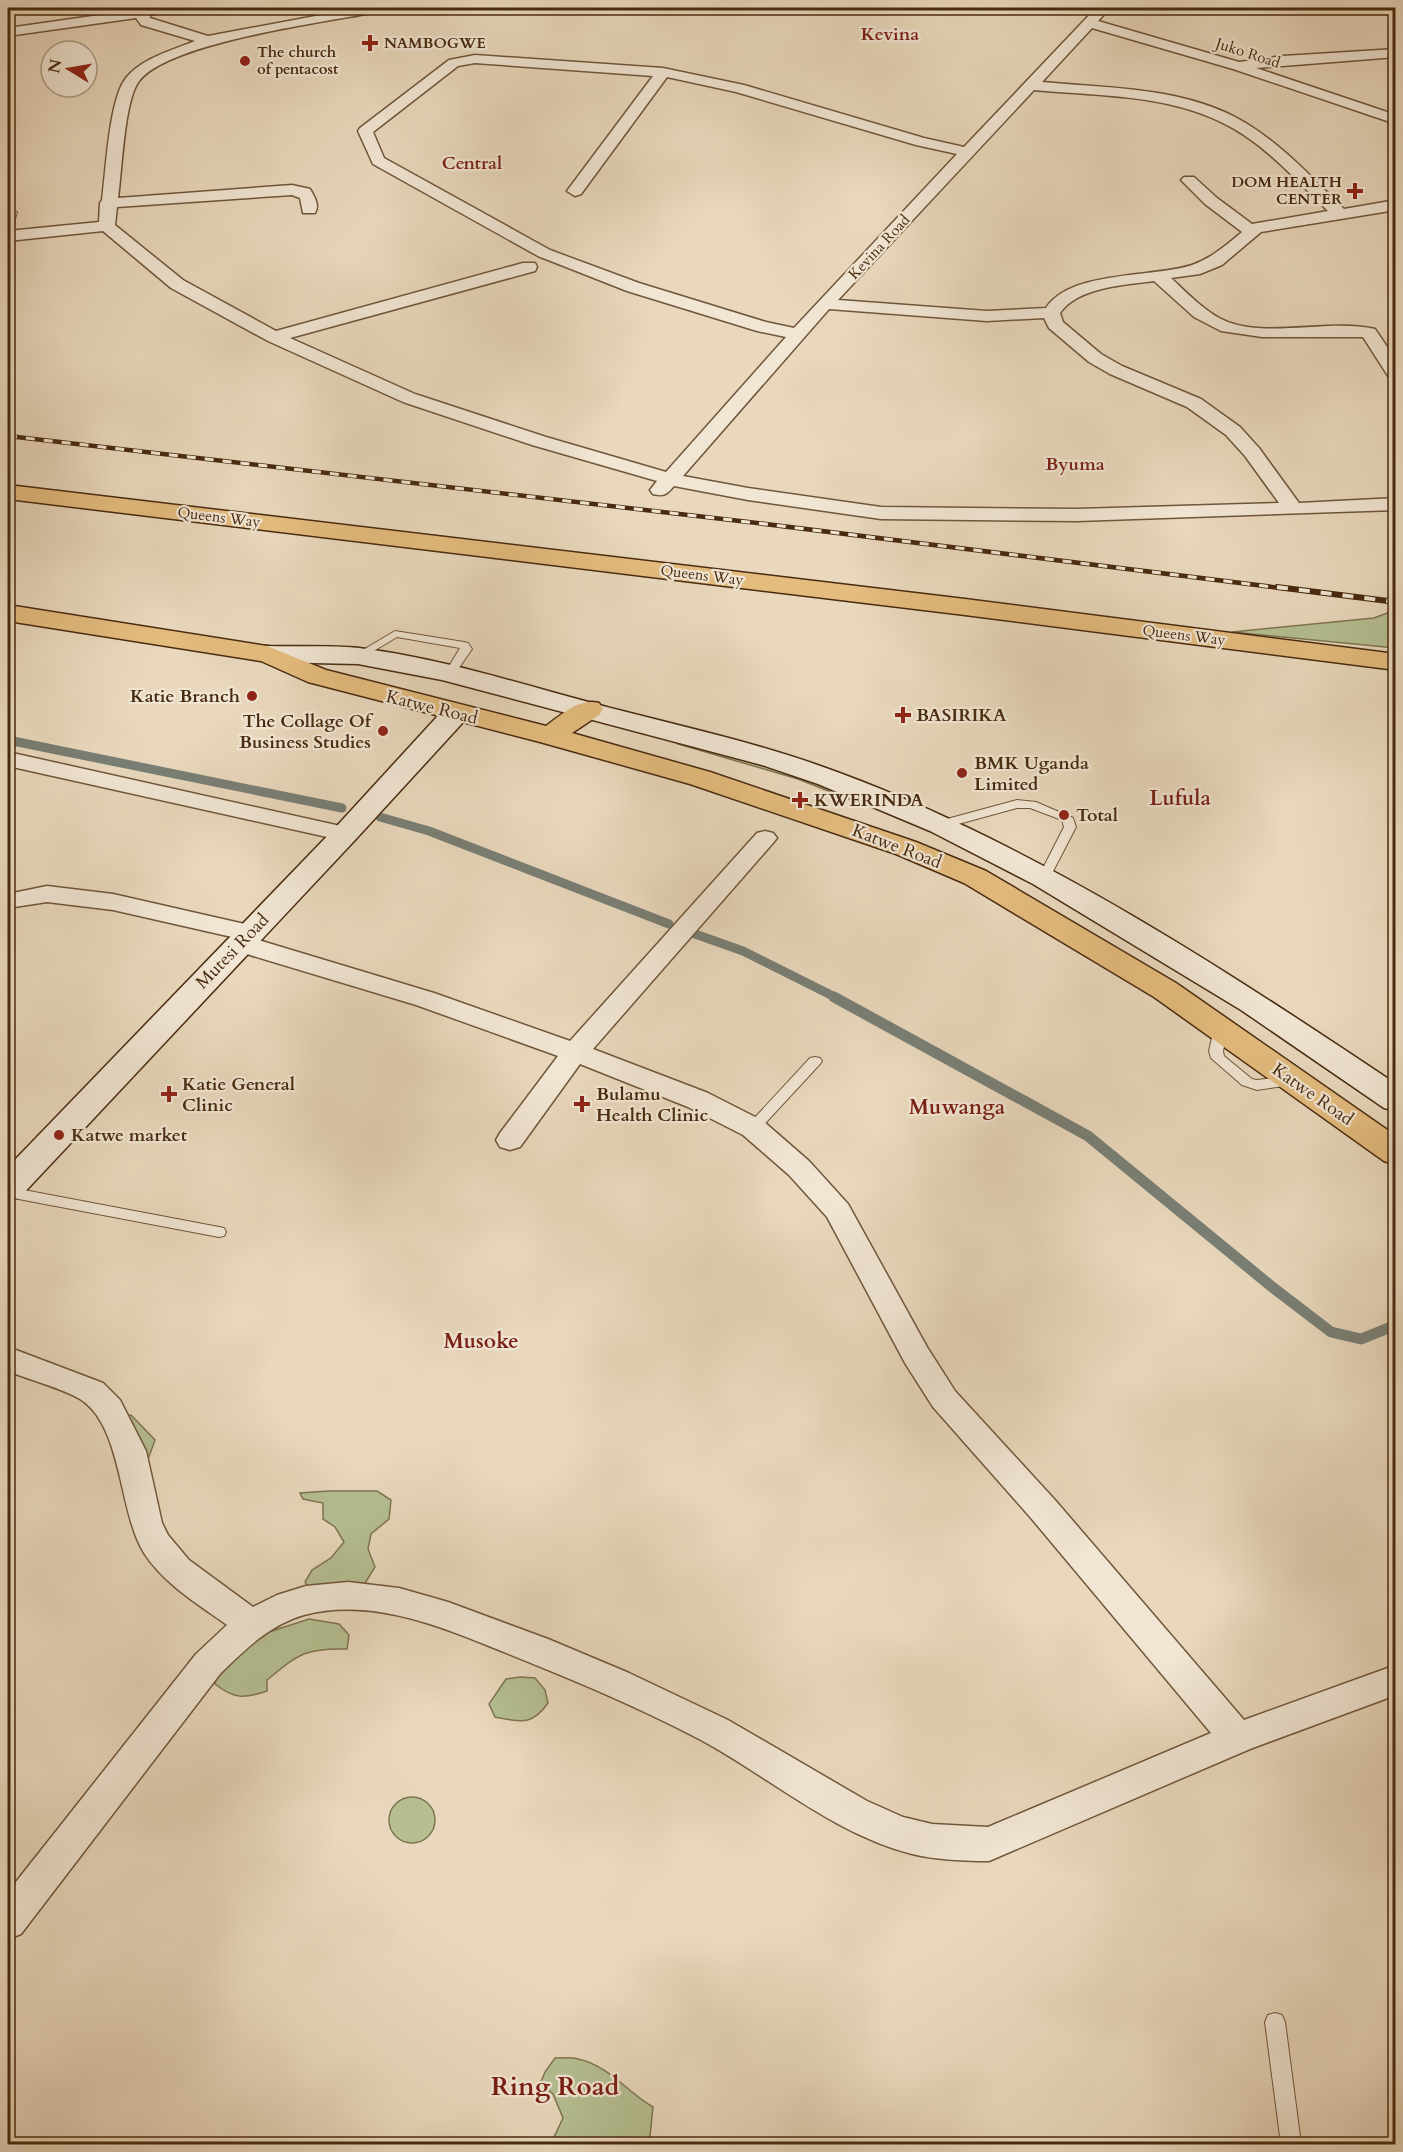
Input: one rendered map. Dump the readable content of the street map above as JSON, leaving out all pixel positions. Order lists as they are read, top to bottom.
{
  "streets": {
    "highway": ["Queens Way", "Katwe Road"],
    "street": ["Juko Road", "Kevina Road", "Mutesi Road"]
  },
  "crossings": [
    ["Juko Road", "Kevina Road"],
    ["Katwe Road", "Mutesi Road"]
  ],
  "districts": [
    "Kevina",
    "Central",
    "Byuma",
    "Lufula",
    "Muwanga",
    "Musoke",
    "Ring Road"
  ],
  "places": {
    "health": [
      "NAMBOGWE",
      "DOM HEALTH CENTER",
      "BASIRIKA",
      "KWERINDA",
      "Katie General Clinic",
      "Bulamu Health Clinic"
    ],
    "other": [
      "The church of pentacost",
      "Katie Branch",
      "The Collage Of Business Studies",
      "BMK Uganda Limited",
      "Total",
      "Katwe market"
    ]
  },
  "north": "left"
}
